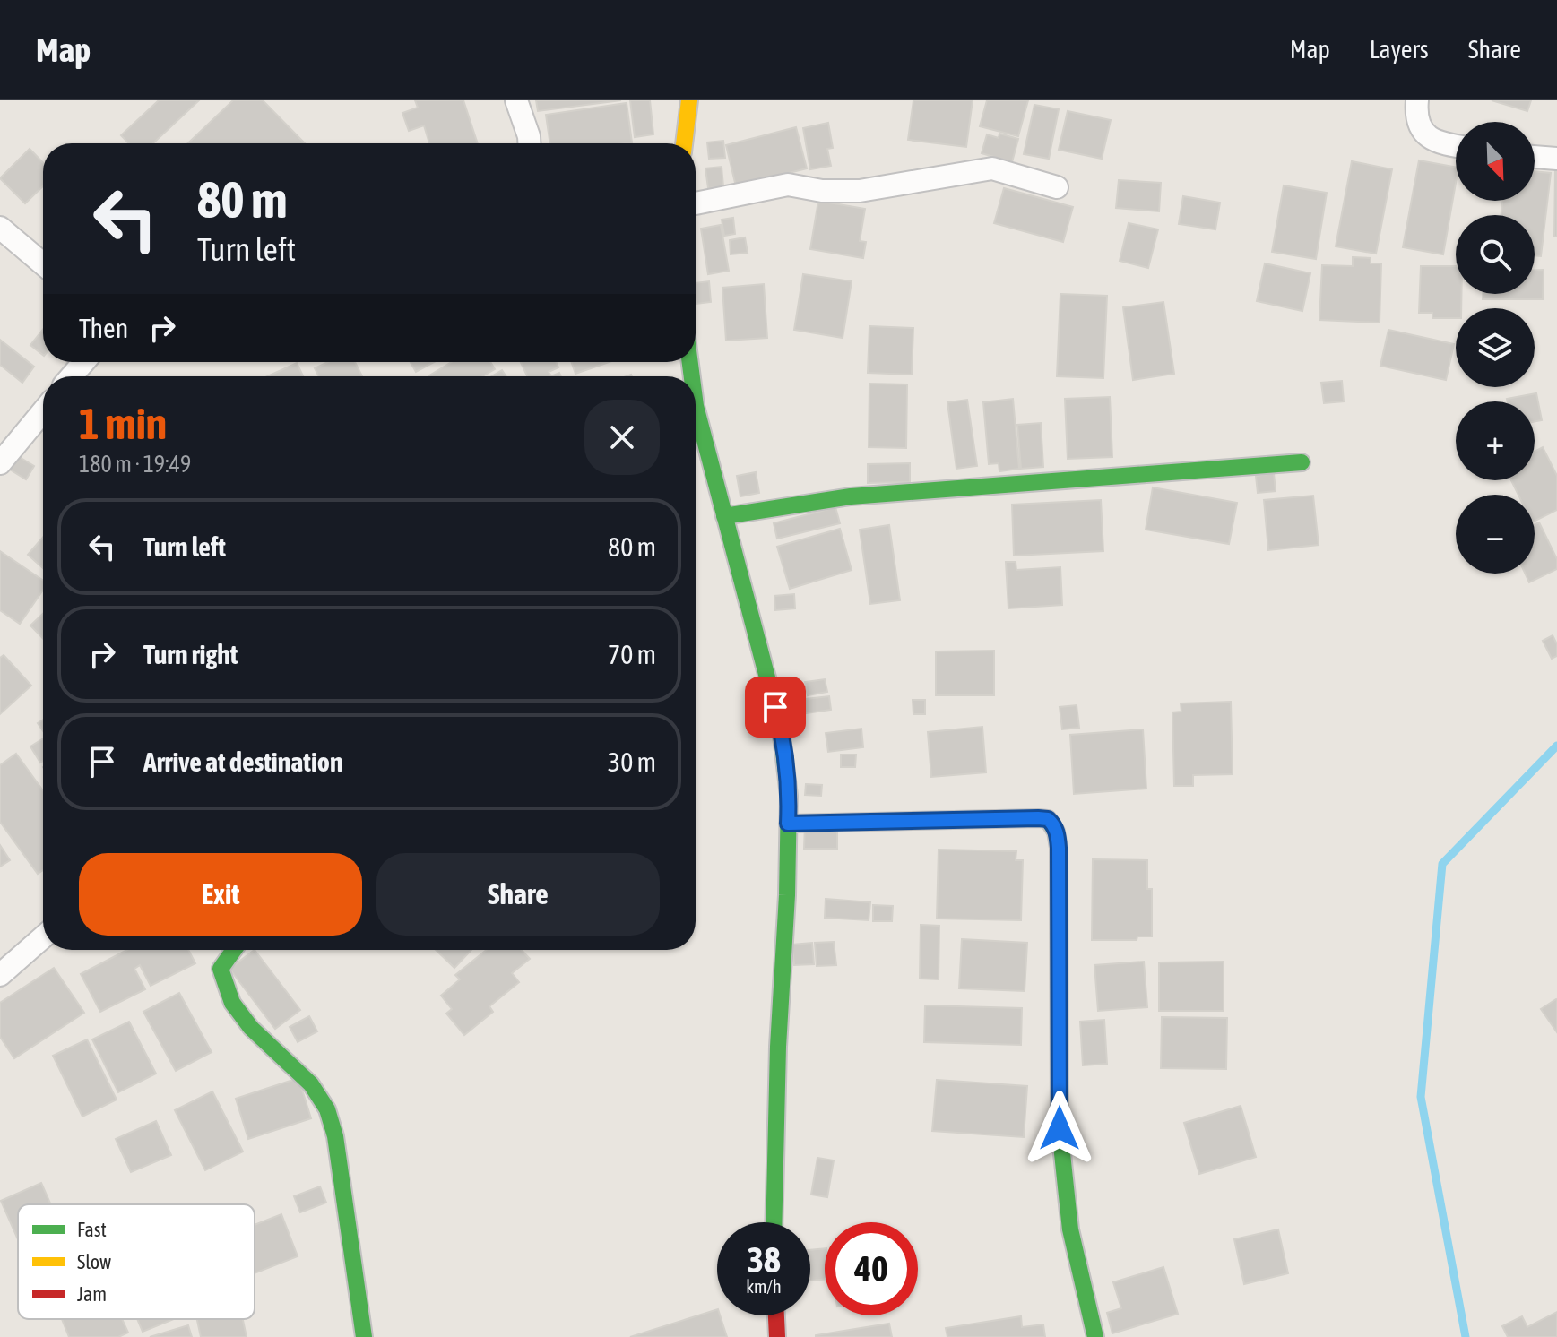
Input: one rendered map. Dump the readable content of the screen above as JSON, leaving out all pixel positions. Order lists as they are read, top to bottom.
{
  "legend": ["Fast", "Slow", "Jam"],
  "north": "bottom right",
  "page": {
    "header": "Map",
    "nav": ["Map", "Layers", "Share"],
    "map_buttons": ["+", "−"],
    "turn": ["80 m", "Turn left"],
    "then": "Then",
    "heading": ["1 min", "180 m · 19:49"],
    "list": [
      {
        "name": "Turn left",
        "value": "80 m"
      },
      {
        "name": "Turn right",
        "value": "70 m"
      },
      {
        "name": "Arrive at destination",
        "value": "30 m"
      }
    ],
    "buttons": ["Exit", "Share"],
    "speed": "38 km/h",
    "limit": "40"
  }
}
